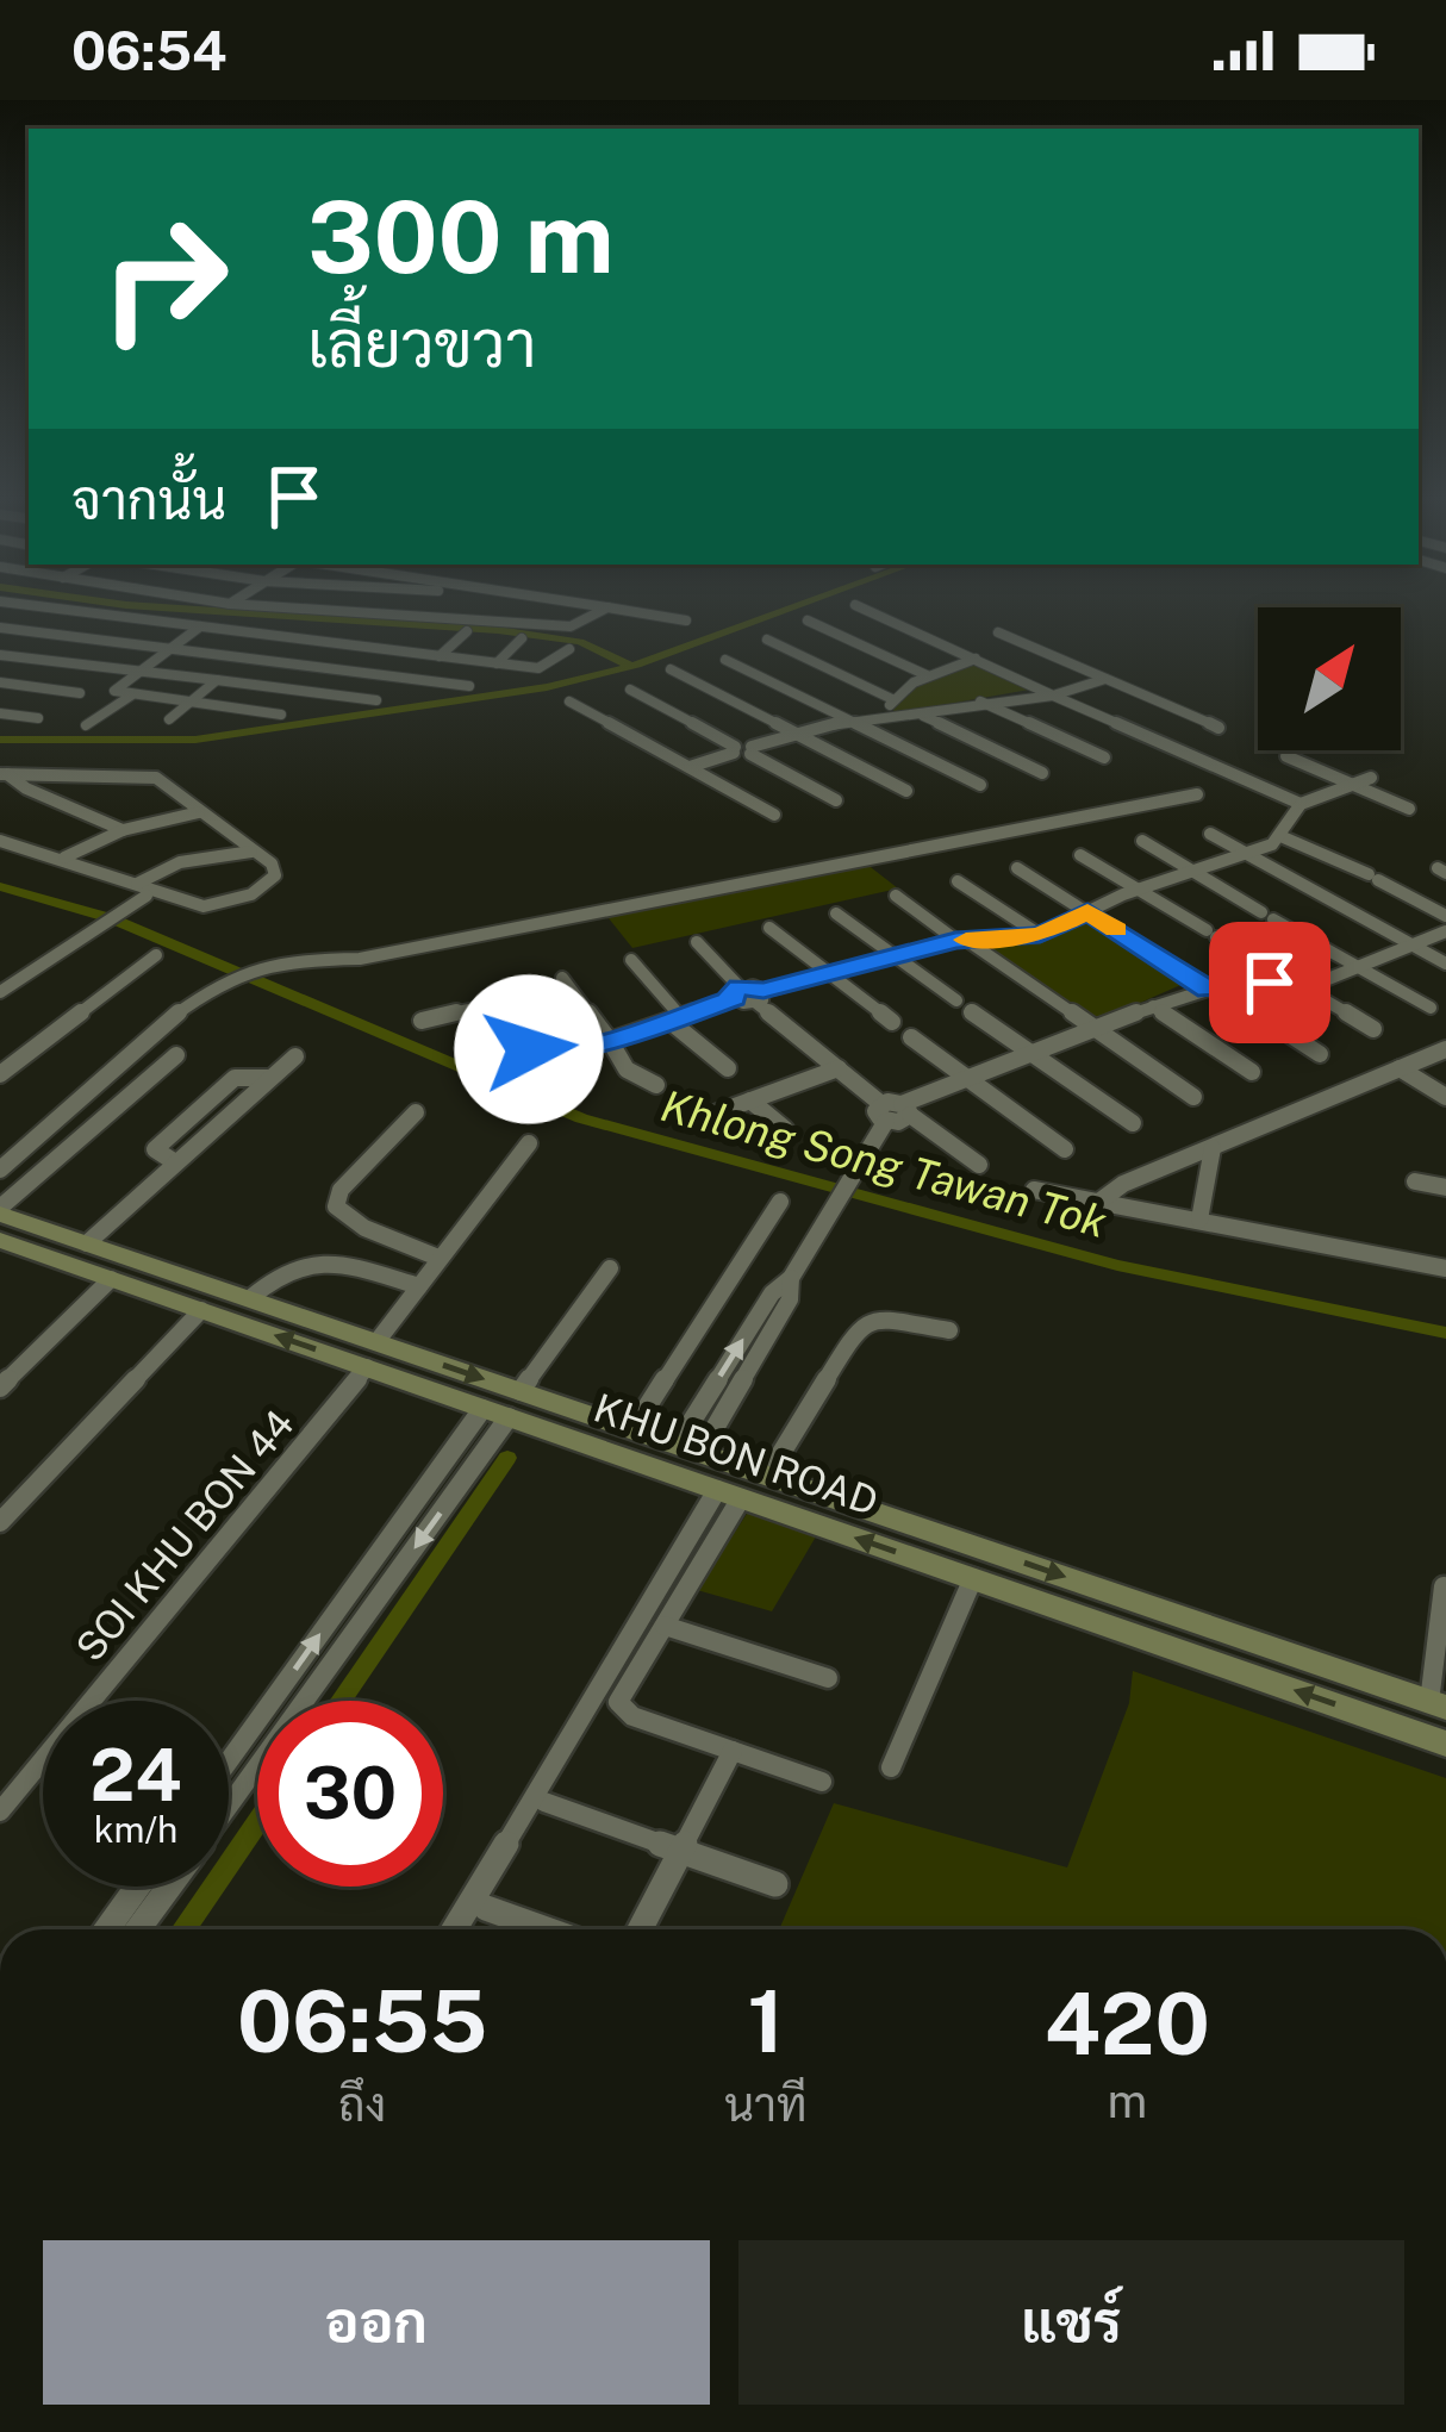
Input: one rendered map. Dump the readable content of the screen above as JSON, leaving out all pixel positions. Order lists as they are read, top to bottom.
{
  "streets": {
    "main road": ["KHU BON ROAD"],
    "street": ["SOI KHU BON 44"]
  },
  "crossings": [
    ["KHU BON ROAD", "SOI KHU BON 44"]
  ],
  "water": ["Khlong Song Tawan Tok"],
  "north": "top right",
  "page": {
    "status": "06:54",
    "turn": ["300 m", "เลี้ยวขวา"],
    "then": "จากนั้น",
    "speed": "24 km/h",
    "limit": "30",
    "eta": [
      "06:55",
      "ถึง",
      "1",
      "นาที",
      "420",
      "m"
    ],
    "buttons": ["ออก", "แชร์"]
  }
}
